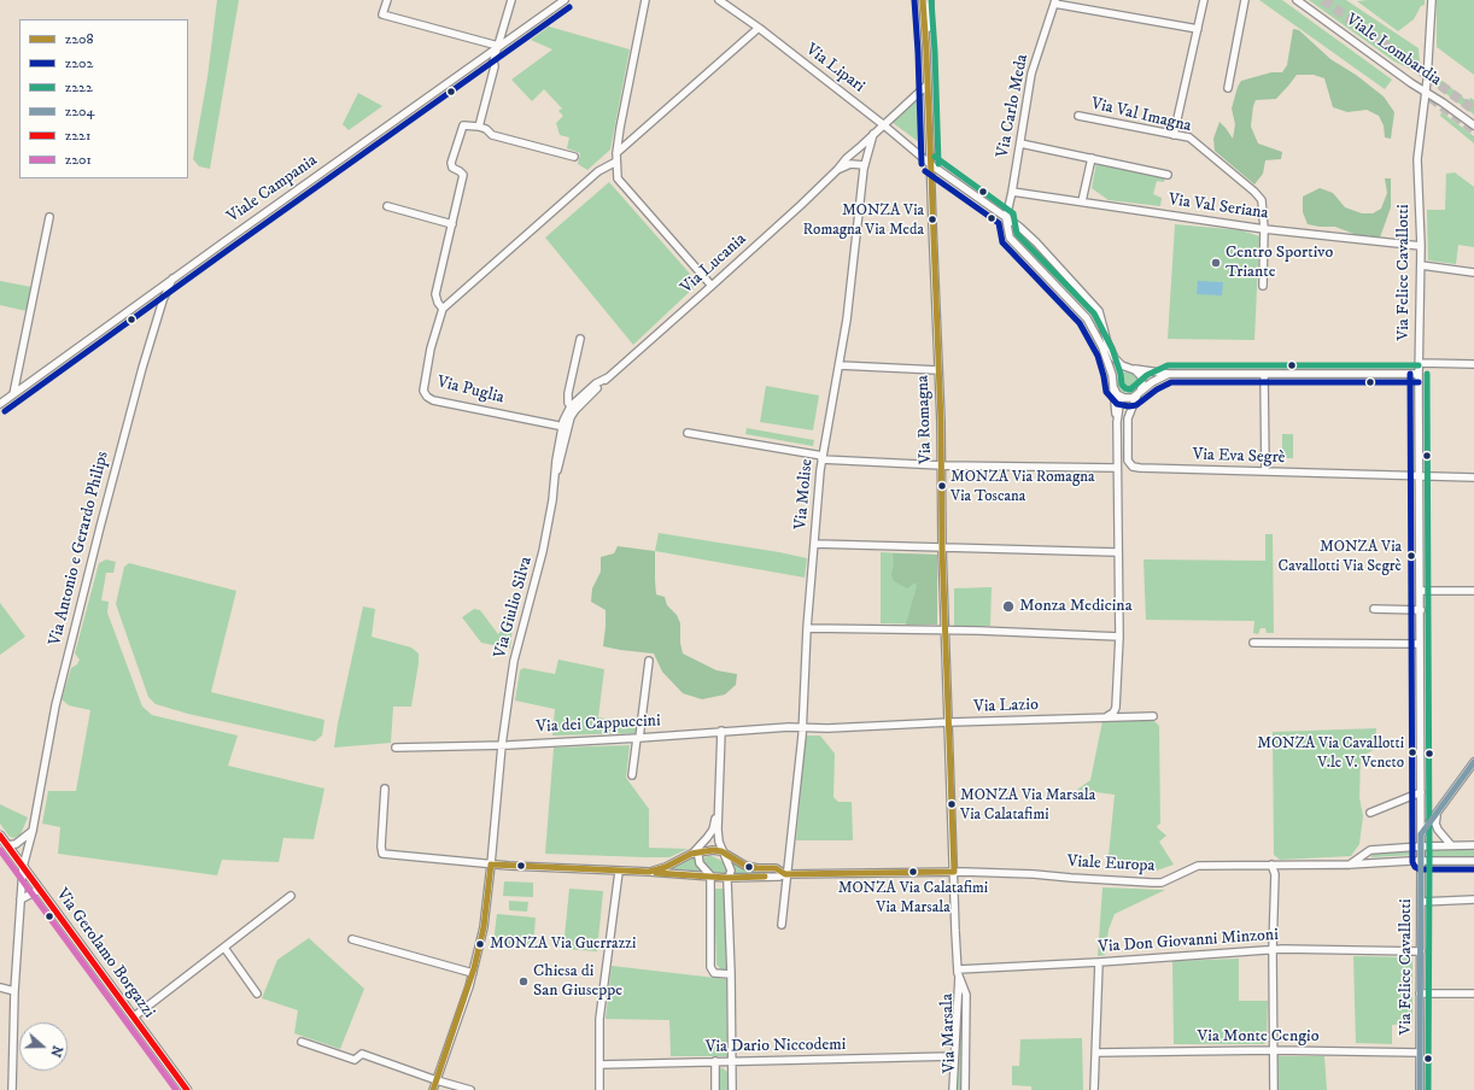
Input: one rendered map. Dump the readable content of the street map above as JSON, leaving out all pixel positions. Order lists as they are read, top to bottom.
{
  "streets": {
    "main road": ["Via Gerolamo Borgazzi"],
    "street": [
      "Viale Lombardia",
      "Via Lipari",
      "Via Carlo Meda",
      "Via Val Imagna",
      "Viale Campania",
      "Via Val Seriana",
      "Via Lucania",
      "Via Felice Cavallotti",
      "Via Puglia",
      "Via Romagna",
      "Via Eva Segrè",
      "Via Molise",
      "Via Antonio e Gerardo Philips",
      "Via Giulio Silva",
      "Via Lazio",
      "Via dei Cappuccini",
      "Viale Europa",
      "Via Don Giovanni Minzoni",
      "Via Marsala",
      "Via Monte Cengio",
      "Via Dario Niccodemi"
    ]
  },
  "crossings": [
    ["Viale Lombardia", "Via Felice Cavallotti"],
    ["Via Lipari", "Via Romagna"],
    ["Via Carlo Meda", "Via Val Seriana"],
    ["Via Carlo Meda", "Via Eva Segrè"],
    ["Via Carlo Meda", "Via Lazio"],
    ["Via Val Imagna", "Via Val Seriana"],
    ["Viale Campania", "Via Antonio e Gerardo Philips"],
    ["Via Val Seriana", "Via Felice Cavallotti"],
    ["Via Lucania", "Via Molise"],
    ["Via Lucania", "Via Giulio Silva"],
    ["Via Felice Cavallotti", "Via Eva Segrè"],
    ["Via Felice Cavallotti", "Viale Europa"],
    ["Via Felice Cavallotti", "Via Don Giovanni Minzoni"],
    ["Via Felice Cavallotti", "Via Monte Cengio"],
    ["Via Puglia", "Via Giulio Silva"],
    ["Via Romagna", "Via Lazio"],
    ["Via Romagna", "Viale Europa"],
    ["Via Romagna", "Via Marsala"],
    ["Via Molise", "Via Lazio"],
    ["Via Molise", "Via dei Cappuccini"],
    ["Via Molise", "Viale Europa"],
    ["Via Antonio e Gerardo Philips", "Via Gerolamo Borgazzi"],
    ["Via Giulio Silva", "Via dei Cappuccini"],
    ["Via Lazio", "Via dei Cappuccini"],
    ["Viale Europa", "Via Marsala"],
    ["Via Don Giovanni Minzoni", "Via Marsala"],
    ["Via Marsala", "Via Dario Niccodemi"]
  ],
  "places": [
    "MONZA Via Romagna Via Meda",
    "Centro Sportivo Triante",
    "MONZA Via Romagna Via Toscana",
    "MONZA Via Cavallotti Via Segrè",
    "Monza Medicina",
    "MONZA Via Cavallotti V.le V. Veneto",
    "MONZA Via Marsala Via Calatafimi",
    "MONZA Via Calatafimi Via Marsala",
    "MONZA Via Guerrazzi",
    "Chiesa di San Giuseppe"
  ],
  "lines": [
    "transit line z208",
    "transit line z202",
    "transit line z222",
    "transit line z204",
    "transit line z221",
    "transit line z201"
  ],
  "legend": [
    "z208",
    "z202",
    "z222",
    "z204",
    "z221",
    "z201"
  ],
  "north": "right"
}
